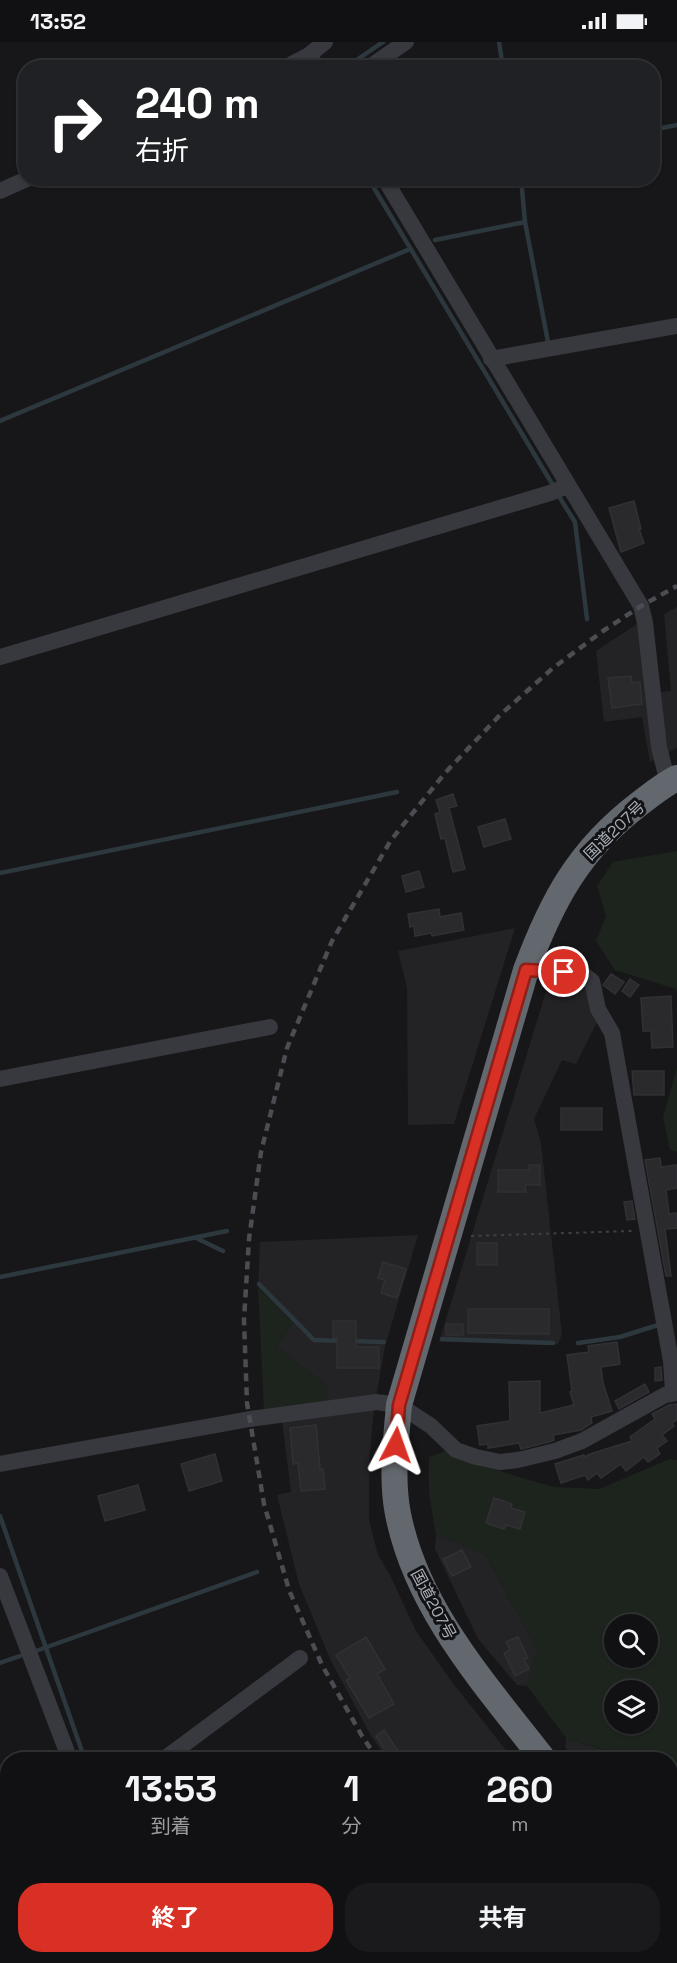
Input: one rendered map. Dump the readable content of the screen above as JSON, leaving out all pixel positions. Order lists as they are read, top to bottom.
{
  "streets": {
    "highway": ["国道207号"]
  },
  "page": {
    "status": "13:52",
    "turn": ["240 m", "右折"],
    "eta": [
      "13:53",
      "到着",
      "1",
      "分",
      "260",
      "m"
    ],
    "buttons": ["終了", "共有"]
  }
}
